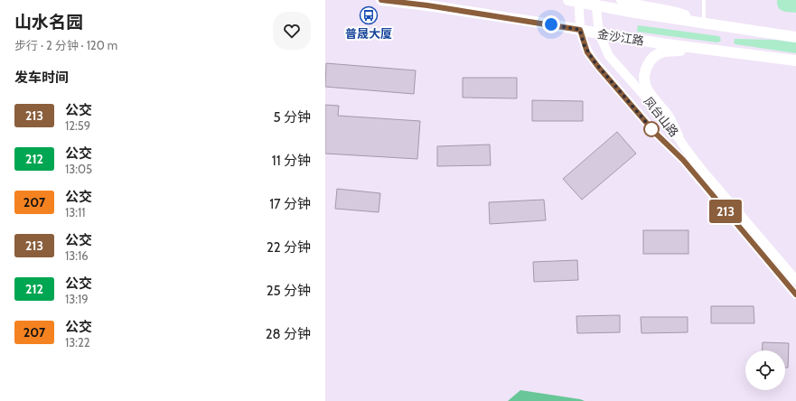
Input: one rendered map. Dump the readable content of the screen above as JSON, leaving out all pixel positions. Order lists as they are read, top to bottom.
{
  "streets": {
    "main road": ["金沙江路"],
    "street": ["凤台山路"]
  },
  "crossings": [
    ["金沙江路", "凤台山路"]
  ],
  "places": {
    "bus stop": ["普晟大厦"]
  },
  "lines": ["bus line 213"],
  "page": {
    "heading": [
      ["山水名园", "步行 · 2 分钟 · 120 m"],
      "发车时间"
    ],
    "on_map": "213",
    "list": [
      {
        "mark": "213",
        "name": "公交",
        "note": "12:59",
        "value": "5 分钟"
      },
      {
        "mark": "212",
        "name": "公交",
        "note": "13:05",
        "value": "11 分钟"
      },
      {
        "mark": "207",
        "name": "公交",
        "note": "13:11",
        "value": "17 分钟"
      },
      {
        "mark": "213",
        "name": "公交",
        "note": "13:16",
        "value": "22 分钟"
      },
      {
        "mark": "212",
        "name": "公交",
        "note": "13:19",
        "value": "25 分钟"
      },
      {
        "mark": "207",
        "name": "公交",
        "note": "13:22",
        "value": "28 分钟"
      }
    ]
  }
}
